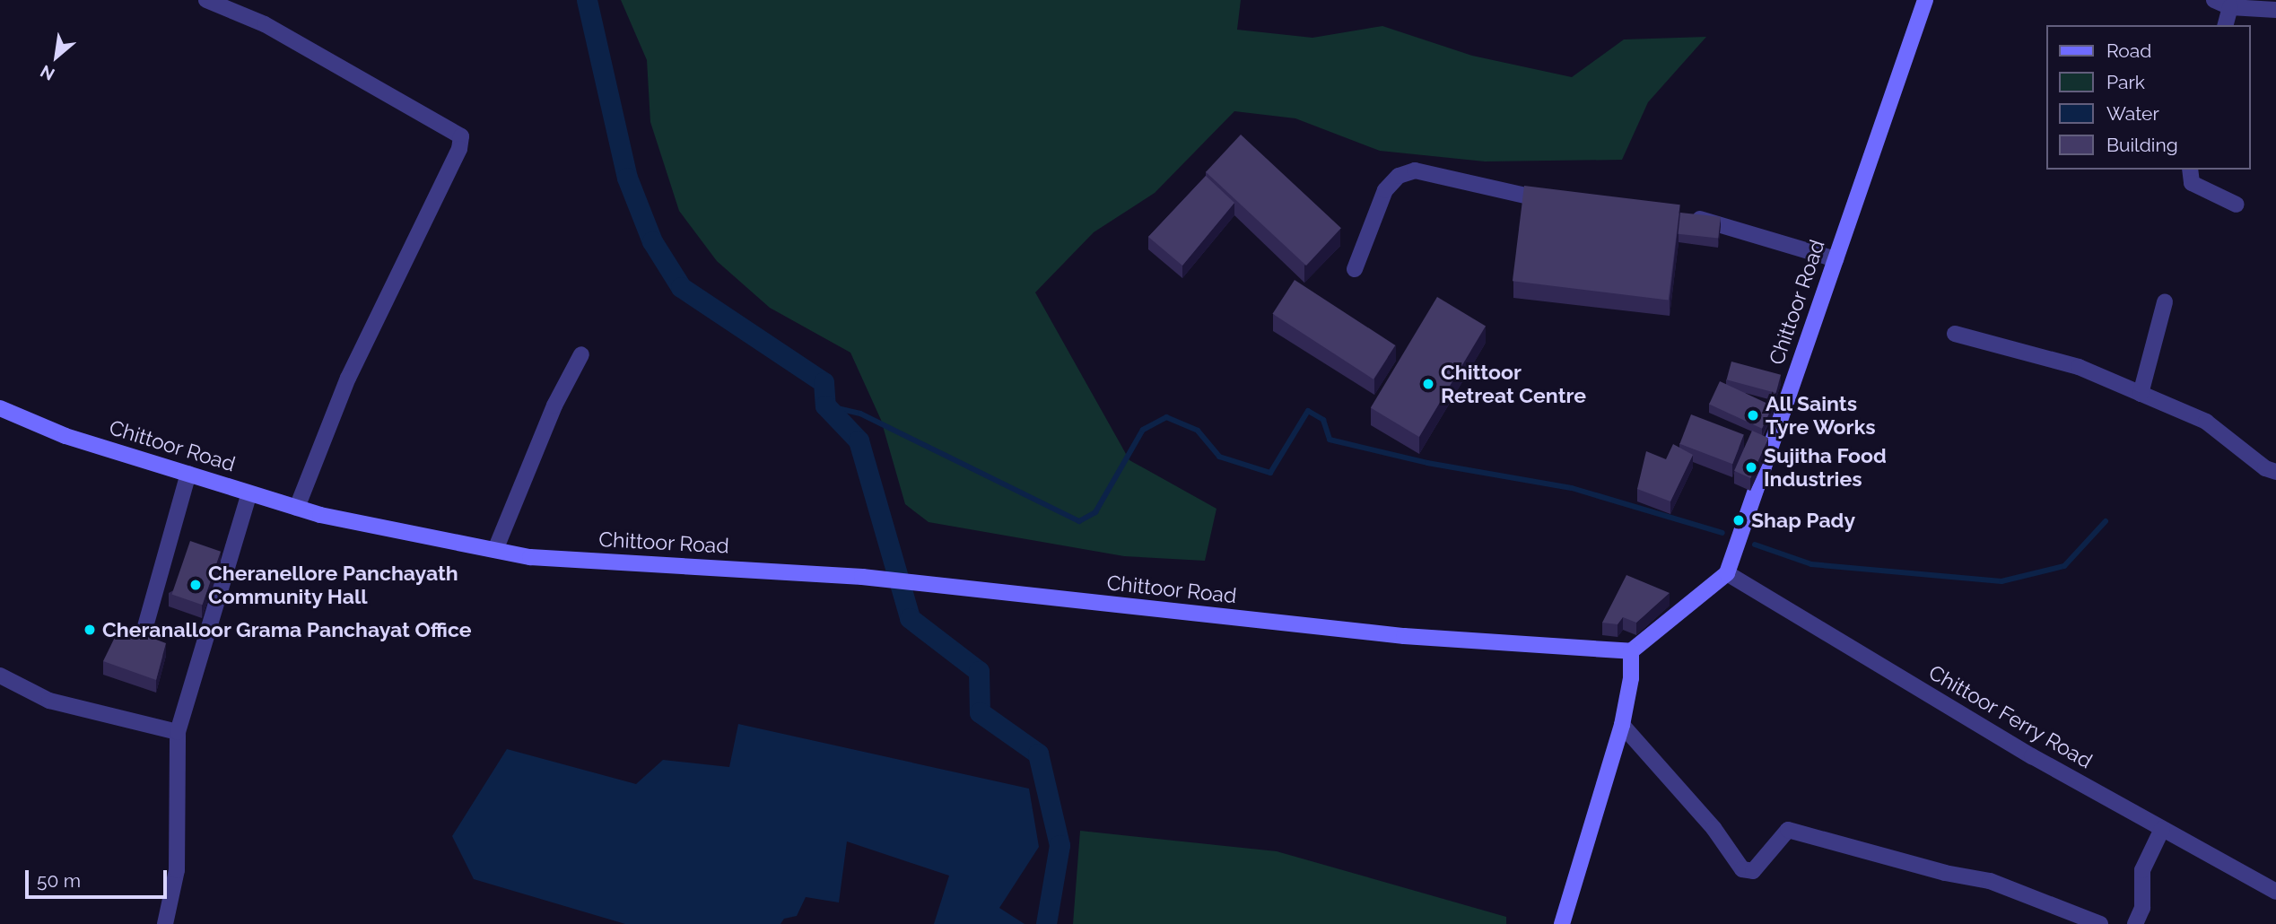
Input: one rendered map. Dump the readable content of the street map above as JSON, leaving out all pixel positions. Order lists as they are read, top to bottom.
{
  "streets": {
    "main road": ["Chittoor Road"],
    "street": ["Chittoor Ferry Road"]
  },
  "crossings": [
    ["Chittoor Road", "Chittoor Ferry Road"]
  ],
  "places": [
    "Chittoor Retreat Centre",
    "All Saints Tyre Works",
    "Sujitha Food Industries",
    "Shap Pady",
    "Cheranellore Panchayath Community Hall",
    "Cheranalloor Grama Panchayat Office"
  ],
  "legend": [
    "Road",
    "Park",
    "Water",
    "Building"
  ],
  "scale_bar": "50 m",
  "north": "bottom left"
}
